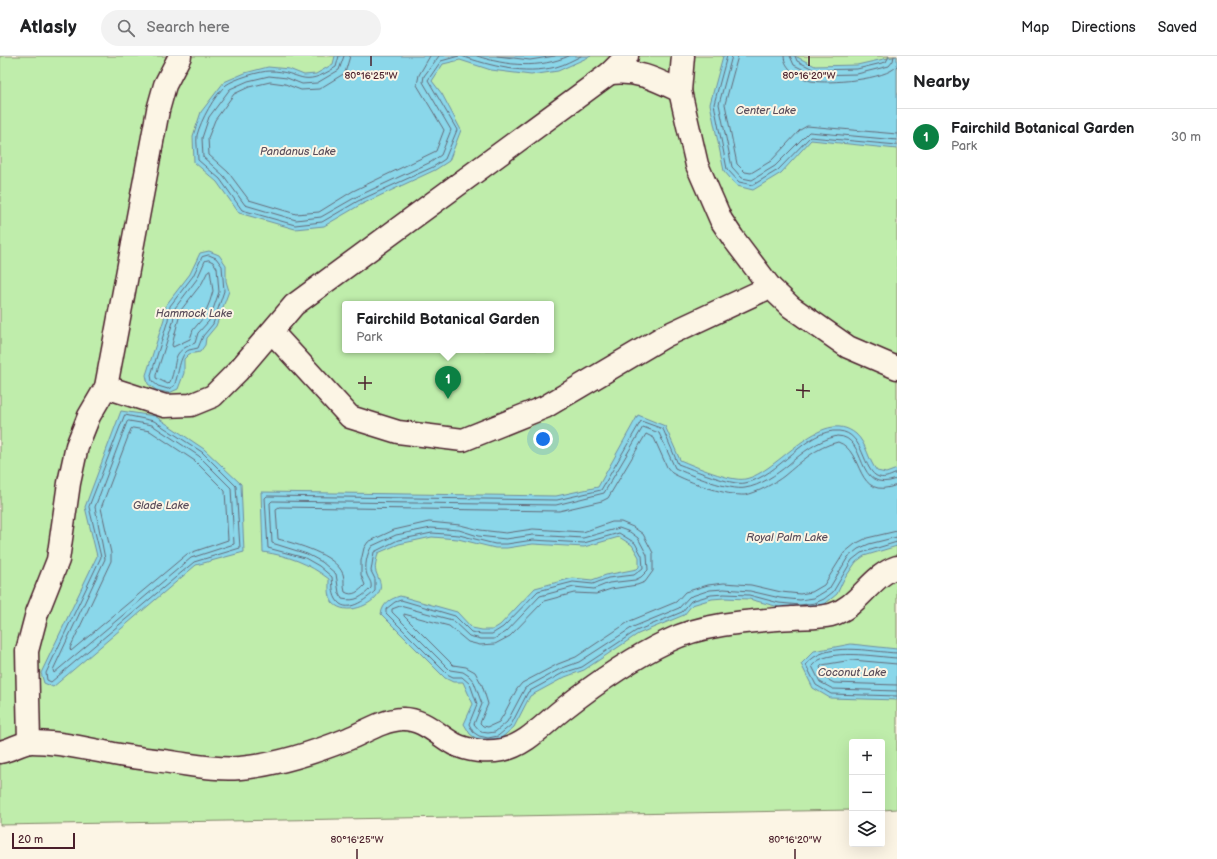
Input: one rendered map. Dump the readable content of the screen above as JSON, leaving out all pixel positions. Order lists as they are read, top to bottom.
{
  "water": [
    "Center Lake",
    "Pandanus Lake",
    "Hammock Lake",
    "Glade Lake",
    "Royal Palm Lake",
    "Coconut Lake"
  ],
  "scale_bar": "20 m",
  "page": {
    "header": "Atlasly",
    "search": "Search here",
    "nav": ["Map", "Directions", "Saved"],
    "heading": "Nearby",
    "list": [
      {
        "mark": "1",
        "name": "Fairchild Botanical Garden",
        "note": "Park",
        "value": "30 m"
      }
    ],
    "popup": ["Fairchild Botanical Garden", "Park"],
    "pins": "1",
    "map_buttons": ["+", "−"],
    "scale": "20 m"
  },
  "coordinates": ["80°16'25\"W", "80°16'20\"W"]
}
